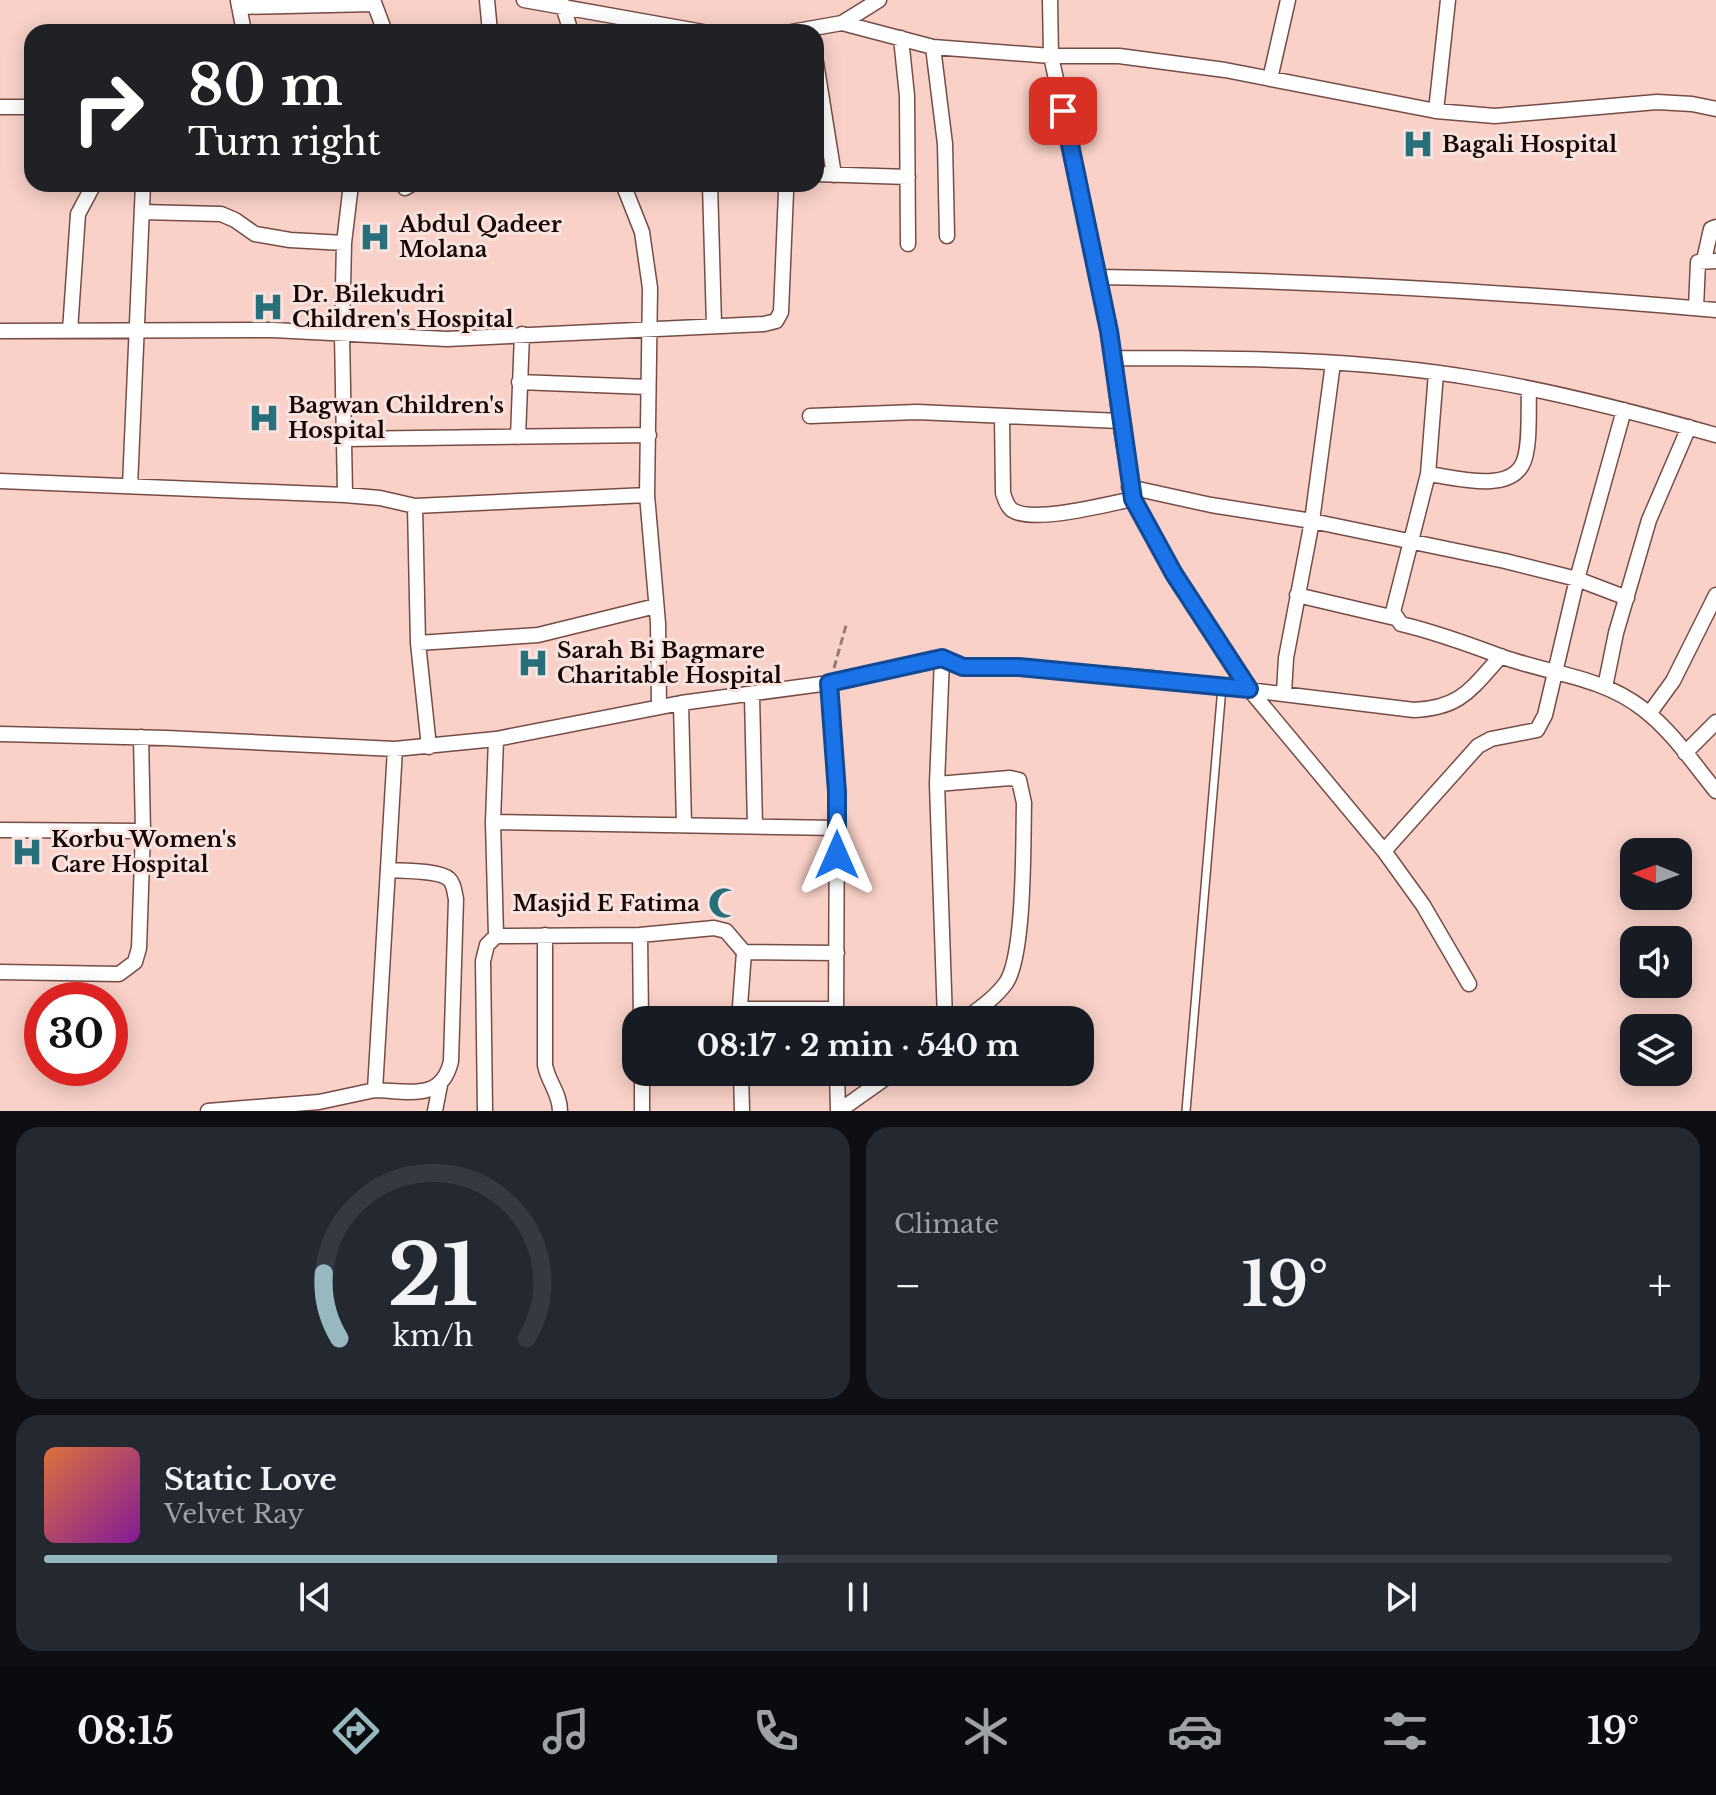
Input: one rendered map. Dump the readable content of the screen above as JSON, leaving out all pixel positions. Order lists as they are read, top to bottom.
{
  "places": {
    "hospital": [
      "Bagali Hospital",
      "Abdul Qadeer Molana",
      "Dr. Bilekudri Children's Hospital",
      "Bagwan Children's Hospital",
      "Sarah Bi Bagmare Charitable Hospital",
      "Korbu Women's Care Hospital"
    ],
    "mosque": ["Masjid E Fatima"]
  },
  "north": "left",
  "page": {
    "turn": ["80 m", "Turn right"],
    "limit": "30",
    "trip": "08:17 · 2 min · 540 m",
    "tile": "Climate",
    "heat": ["−", "19°", "+"],
    "song": ["Static Love", "Velvet Ray"],
    "tabs": ["08:15", "19°"],
    "gauge": ["21", "km/h"]
  }
}
